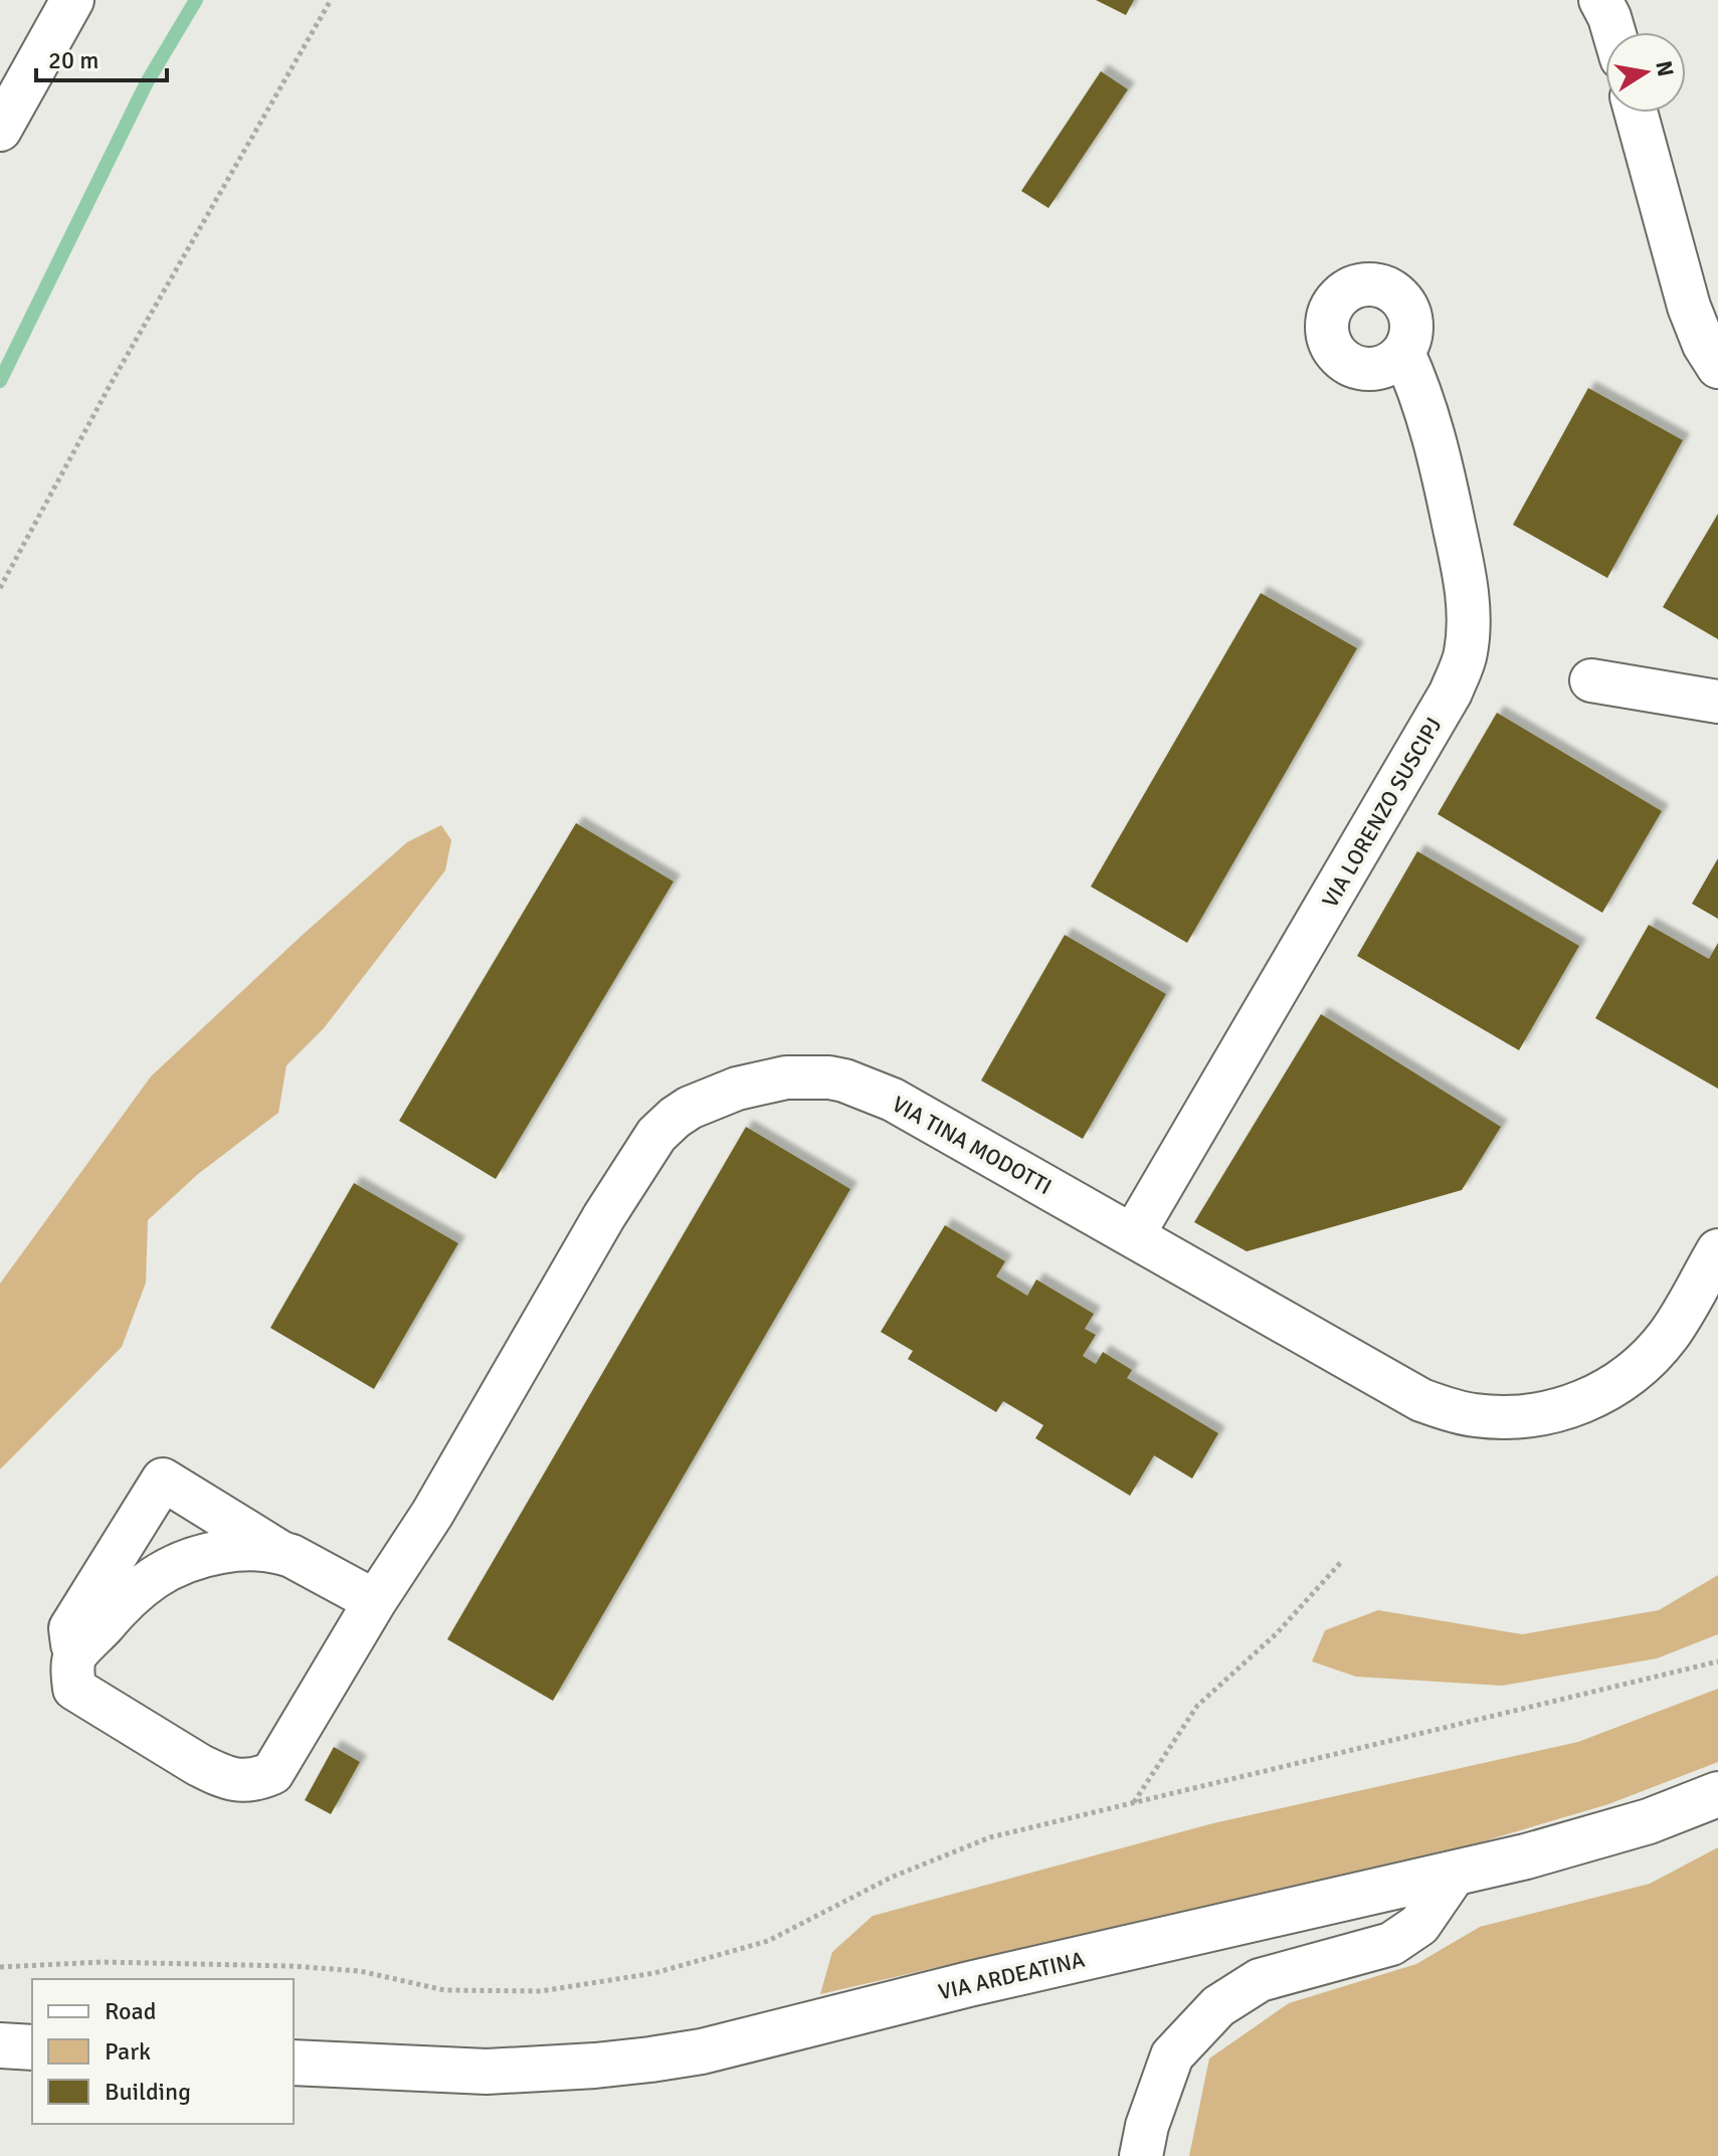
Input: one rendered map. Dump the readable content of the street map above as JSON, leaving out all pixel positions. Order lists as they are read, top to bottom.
{
  "streets": {
    "main road": ["VIA ARDEATINA"],
    "street": ["VIA LORENZO SUSCIPJ", "VIA TINA MODOTTI"]
  },
  "crossings": [
    ["VIA LORENZO SUSCIPJ", "VIA TINA MODOTTI"]
  ],
  "legend": ["Road", "Park", "Building"],
  "scale_bar": "20 m",
  "north": "right"
}
